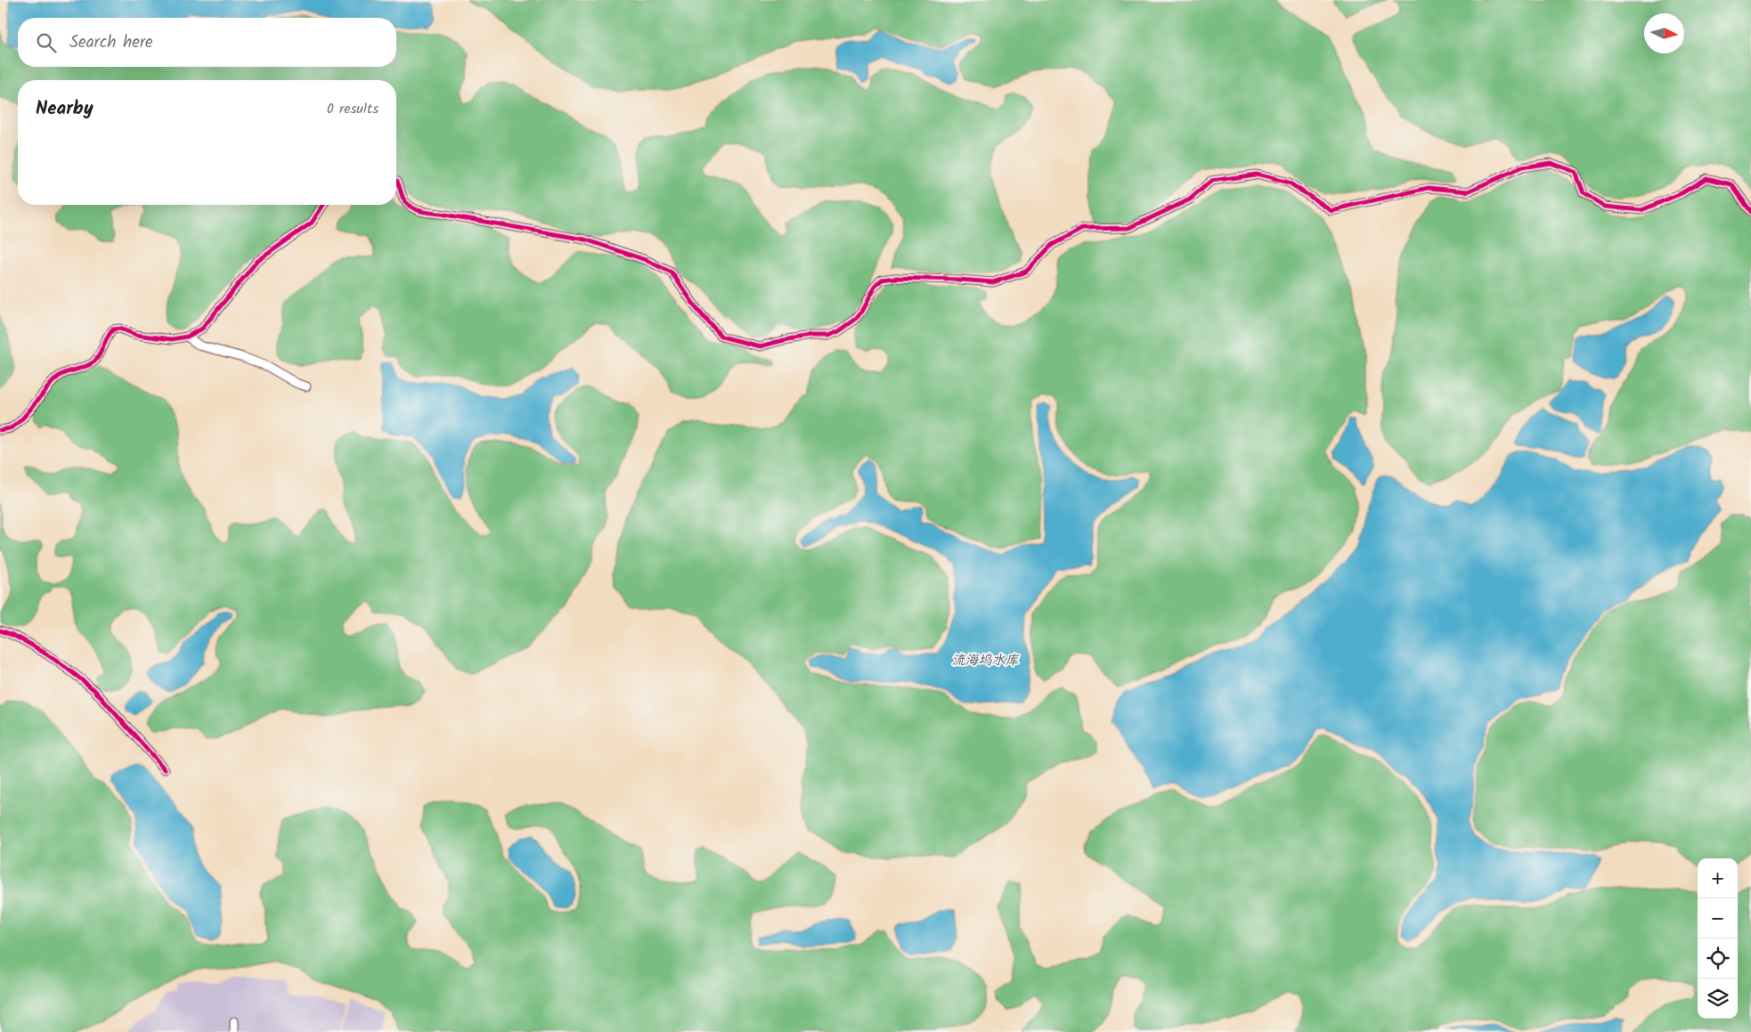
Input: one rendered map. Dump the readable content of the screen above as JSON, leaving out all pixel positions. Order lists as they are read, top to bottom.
{
  "water": ["流海坞水库"],
  "north": "right",
  "page": {
    "search": "Search here",
    "heading": ["Nearby", "0 results"],
    "map_buttons": ["+", "−"]
  }
}
